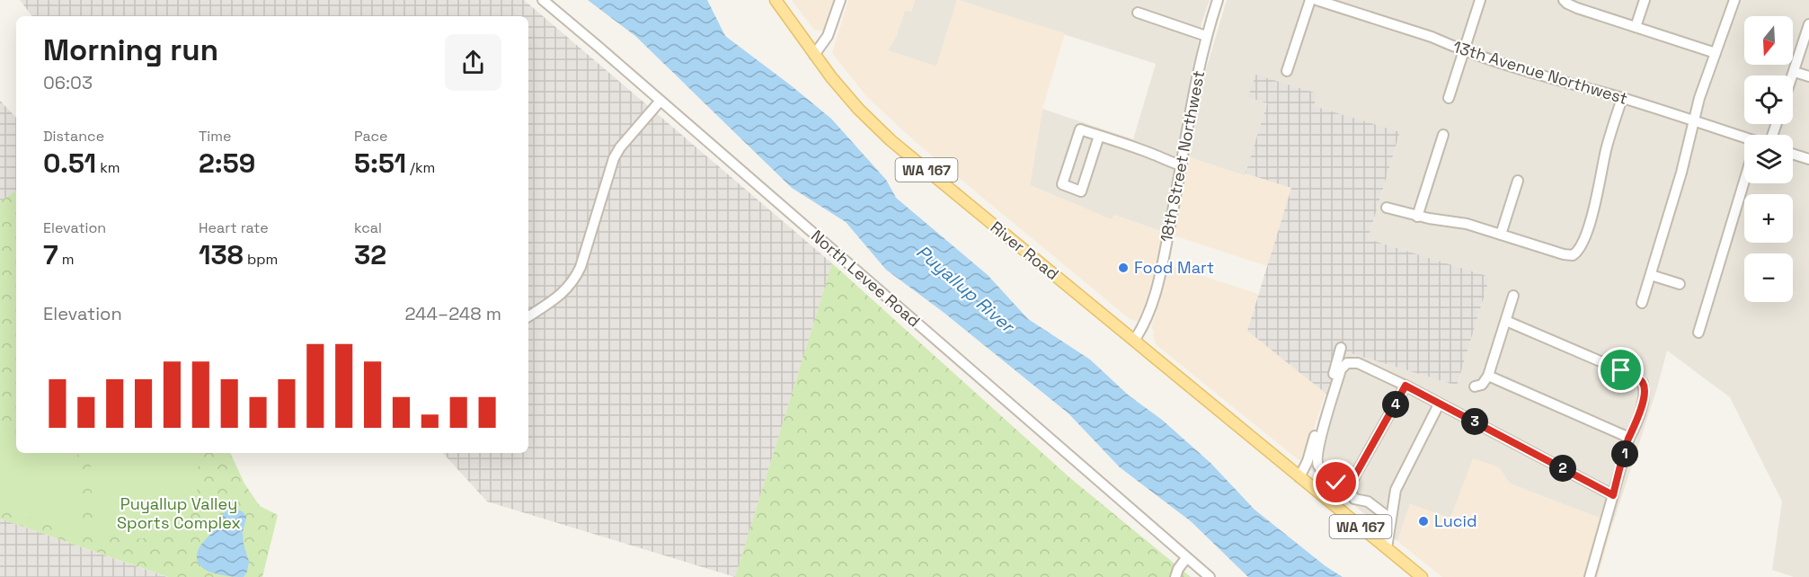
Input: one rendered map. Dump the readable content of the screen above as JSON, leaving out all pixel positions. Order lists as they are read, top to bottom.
{
  "streets": {
    "main road": ["WA 167", "River Road"],
    "street": ["13th Avenue Northwest", "18th Street Northwest", "North Levee Road"]
  },
  "crossings": [
    ["18th Street Northwest", "River Road"],
    ["WA 167", "River Road"]
  ],
  "water": ["Puyallup River"],
  "parks": ["Puyallup Valley Sports Complex"],
  "places": ["Food Mart", "Lucid"],
  "north": "bottom",
  "page": {
    "map_buttons": ["+", "−"],
    "heading": ["Morning run", "06:03"],
    "stats": [
      ["Distance", "0.51 km"],
      ["Time", "2:59"],
      ["Pace", "5:51 /km"],
      ["Elevation", "7 m"],
      ["Heart rate", "138 bpm"],
      ["kcal", "32"]
    ],
    "chart": ["Elevation", "244–248 m"],
    "pins": [
      "4",
      "3",
      "1",
      "2"
    ]
  }
}
